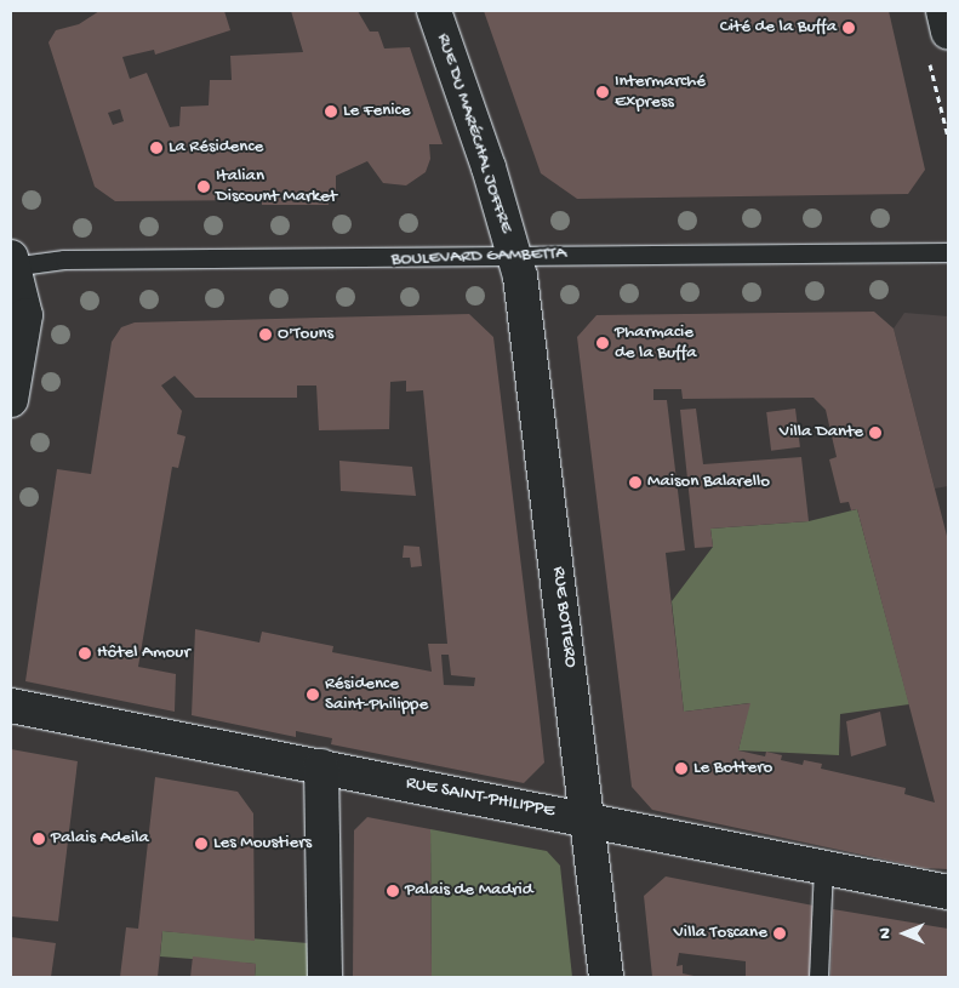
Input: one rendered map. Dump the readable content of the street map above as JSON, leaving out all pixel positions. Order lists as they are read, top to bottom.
{
  "streets": {
    "street": ["RUE DU MARÉCHAL JOFFRE", "RUE BOTTERO", "RUE SAINT-PHILIPPE"],
    "lane": ["BOULEVARD GAMBETTA"]
  },
  "crossings": [
    ["RUE DU MARÉCHAL JOFFRE", "BOULEVARD GAMBETTA"],
    ["RUE DU MARÉCHAL JOFFRE", "RUE BOTTERO"],
    ["BOULEVARD GAMBETTA", "RUE BOTTERO"],
    ["RUE BOTTERO", "RUE SAINT-PHILIPPE"]
  ],
  "places": [
    "Cité de la Buffa",
    "Intermarché Express",
    "Le Fenice",
    "La Résidence",
    "Italian Discount Market",
    "O'Touns",
    "Pharmacie de la Buffa",
    "Villa Dante",
    "Maison Balarello",
    "Hôtel Amour",
    "Résidence Saint-Philippe",
    "Le Bottero",
    "Palais Adeila",
    "Les Moustiers",
    "Palais de Madrid",
    "Villa Toscane"
  ],
  "north": "left"
}
